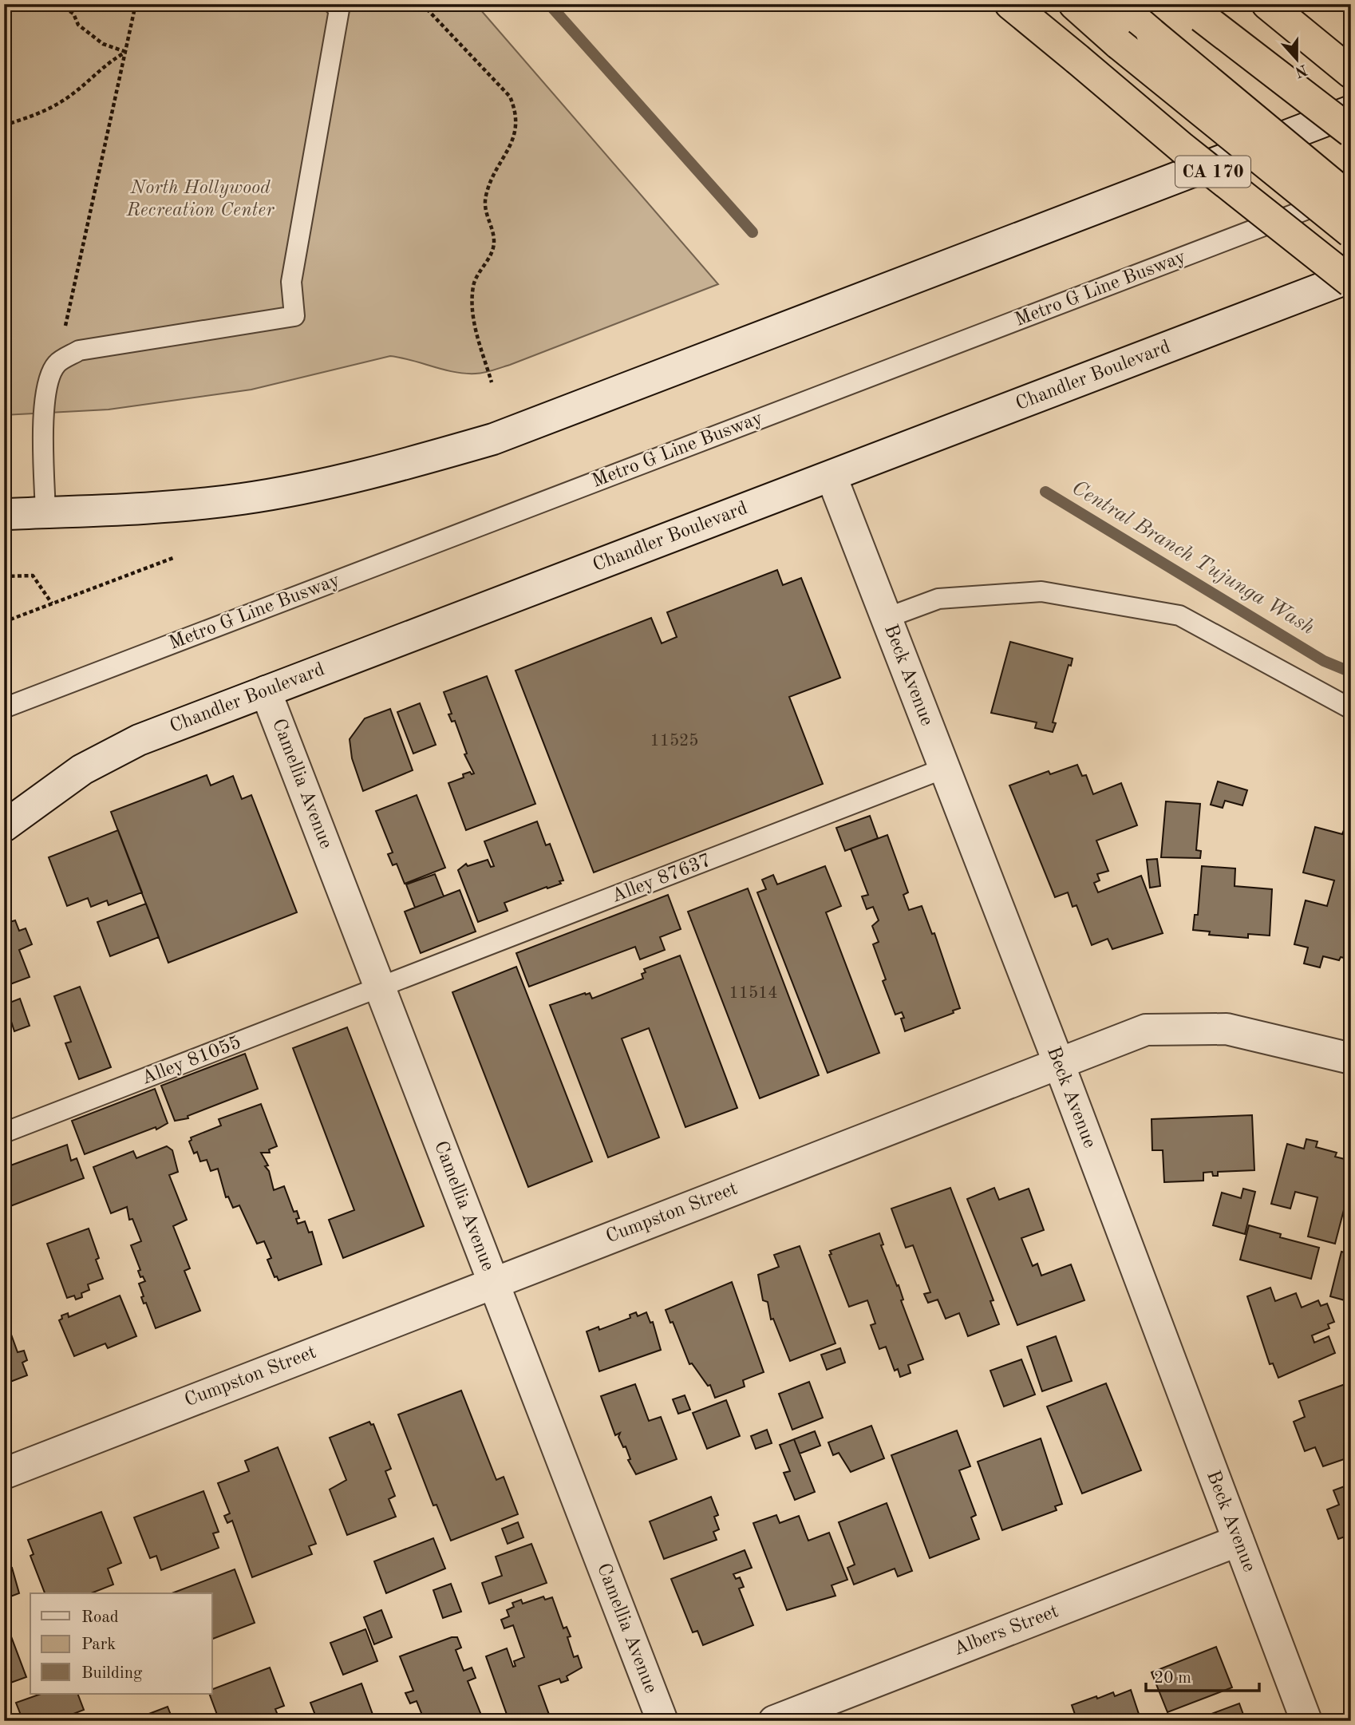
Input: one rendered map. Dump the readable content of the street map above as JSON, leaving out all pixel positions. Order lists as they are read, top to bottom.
{
  "streets": {
    "highway": ["CA 170"],
    "street": [
      "Chandler Boulevard",
      "Beck Avenue",
      "Camellia Avenue",
      "Cumpston Street",
      "Albers Street"
    ],
    "lane": ["Metro G Line Busway", "Alley 87637", "Alley 81055"]
  },
  "crossings": [
    ["Chandler Boulevard", "Beck Avenue"],
    ["Chandler Boulevard", "Camellia Avenue"],
    ["Beck Avenue", "Alley 87637"],
    ["Beck Avenue", "Cumpston Street"],
    ["Beck Avenue", "Albers Street"],
    ["Camellia Avenue", "Alley 87637"],
    ["Camellia Avenue", "Alley 81055"],
    ["Camellia Avenue", "Cumpston Street"],
    ["Alley 87637", "Alley 81055"]
  ],
  "water": ["Central Branch Tujunga Wash"],
  "parks": ["North Hollywood Recreation Center"],
  "house_numbers": ["11525", "11514"],
  "legend": ["Road", "Park", "Building"],
  "scale_bar": "20 m",
  "north": "bottom"
}
